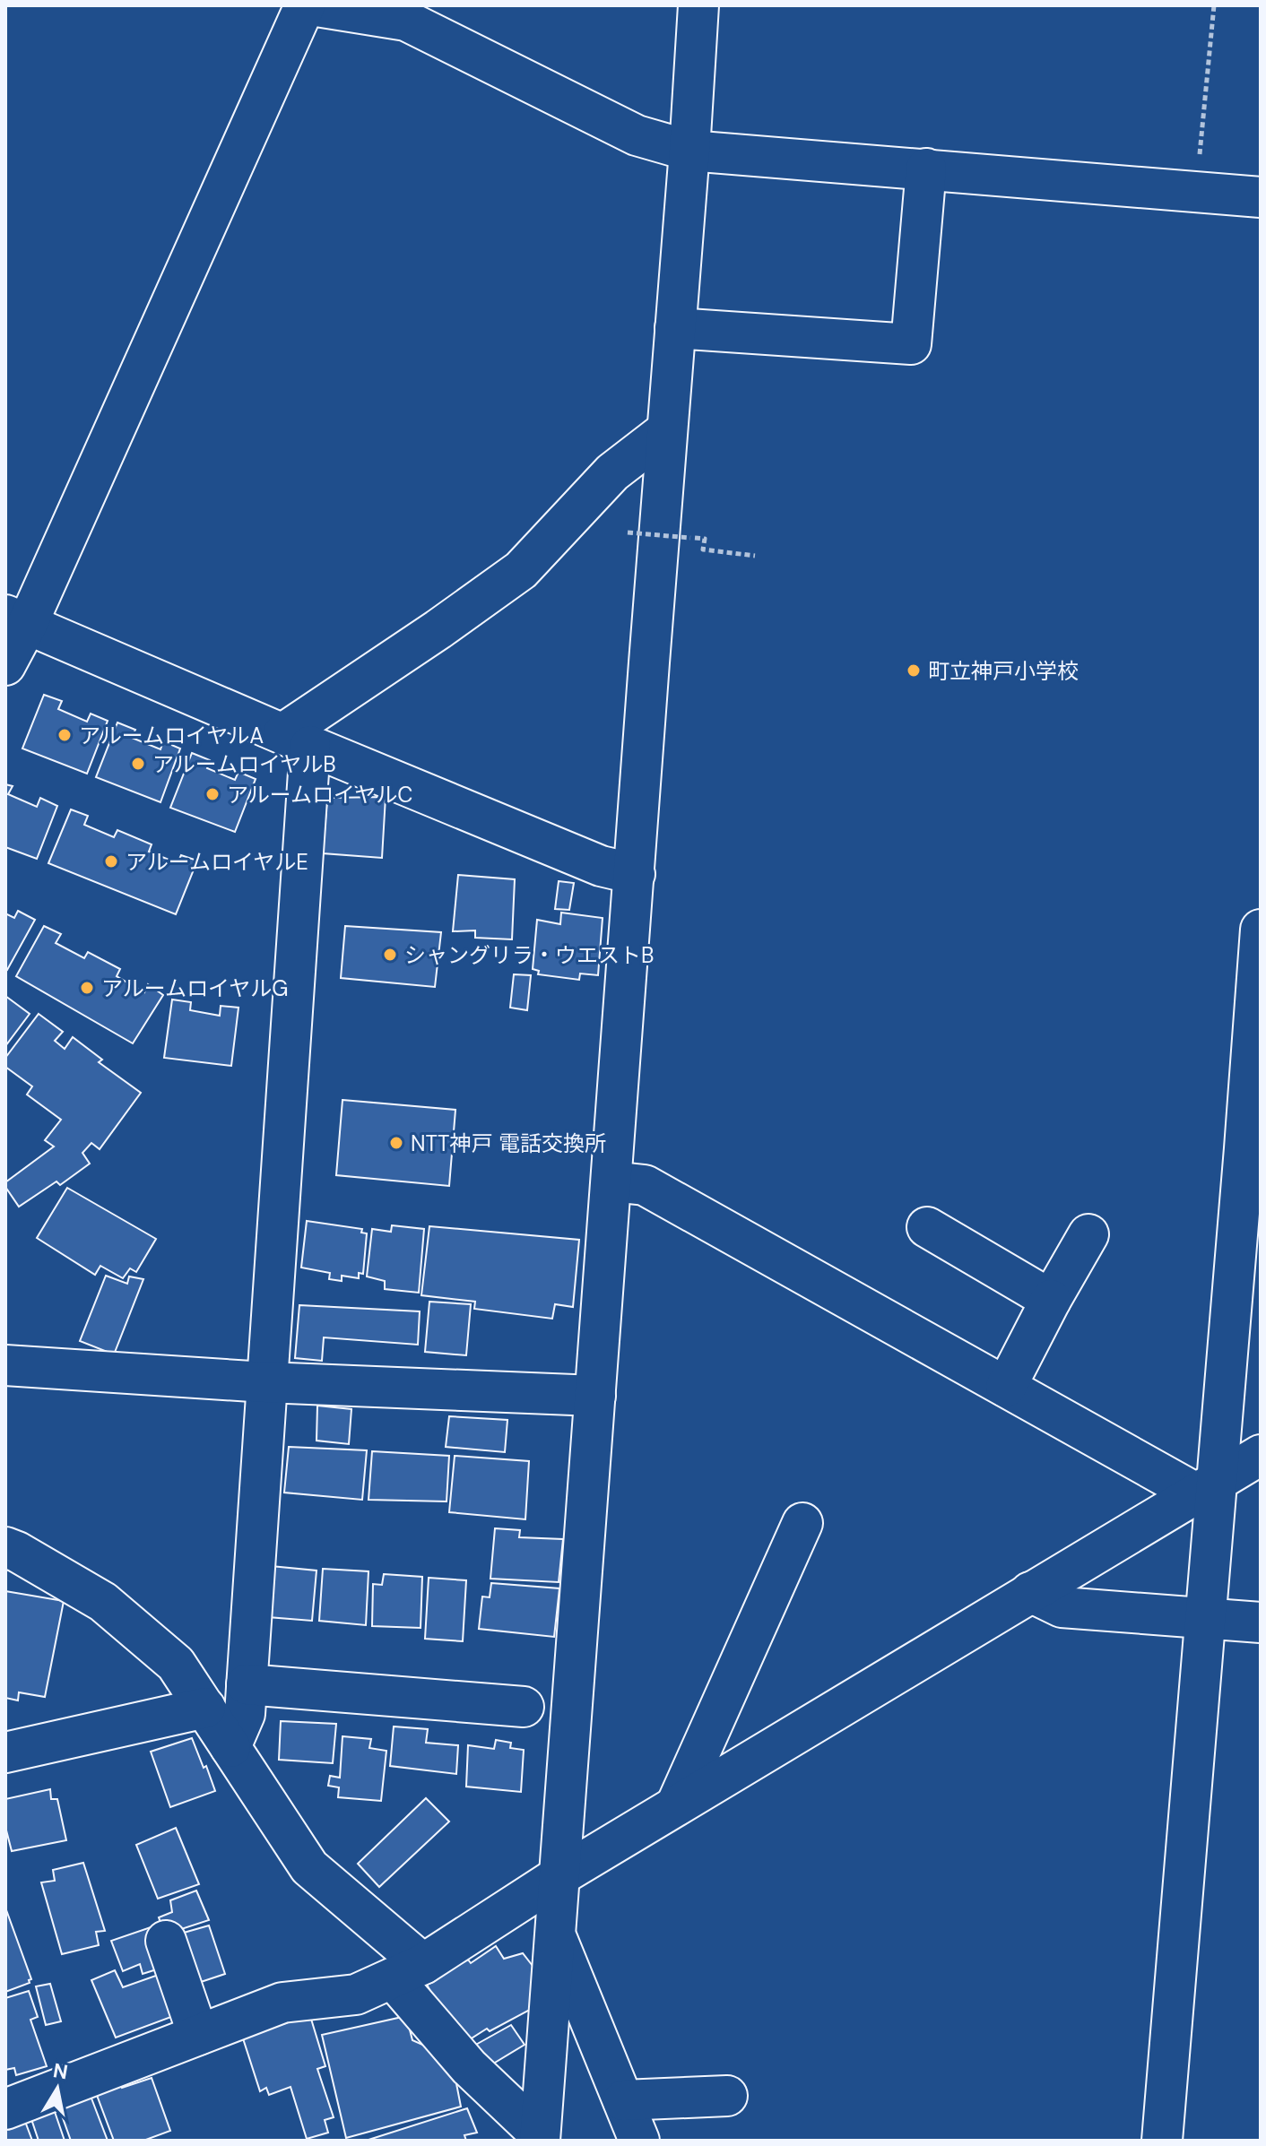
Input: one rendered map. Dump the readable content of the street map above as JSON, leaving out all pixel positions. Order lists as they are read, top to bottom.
{
  "places": [
    "町立神戸小学校",
    "アルームロイヤルA",
    "アルームロイヤルB",
    "アルームロイヤルC",
    "アルームロイヤルE",
    "シャングリラ・ウエストB",
    "アルームロイヤルG",
    "NTT神戸 電話交換所"
  ],
  "north": "top"
}
